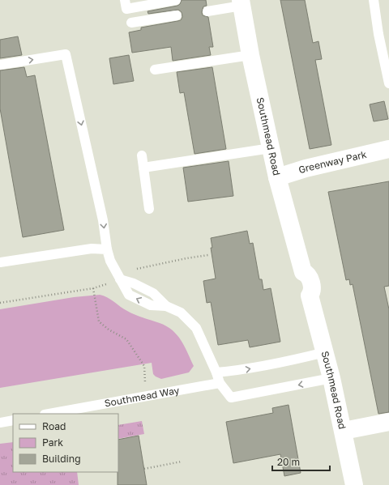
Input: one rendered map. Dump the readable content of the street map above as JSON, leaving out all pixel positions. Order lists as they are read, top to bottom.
{
  "streets": {
    "main road": ["Southmead Road", "Greenway Park"],
    "lane": ["Southmead Way"]
  },
  "crossings": [
    ["Southmead Road", "Greenway Park"]
  ],
  "legend": ["Road", "Park", "Building"],
  "scale_bar": "20 m"
}
